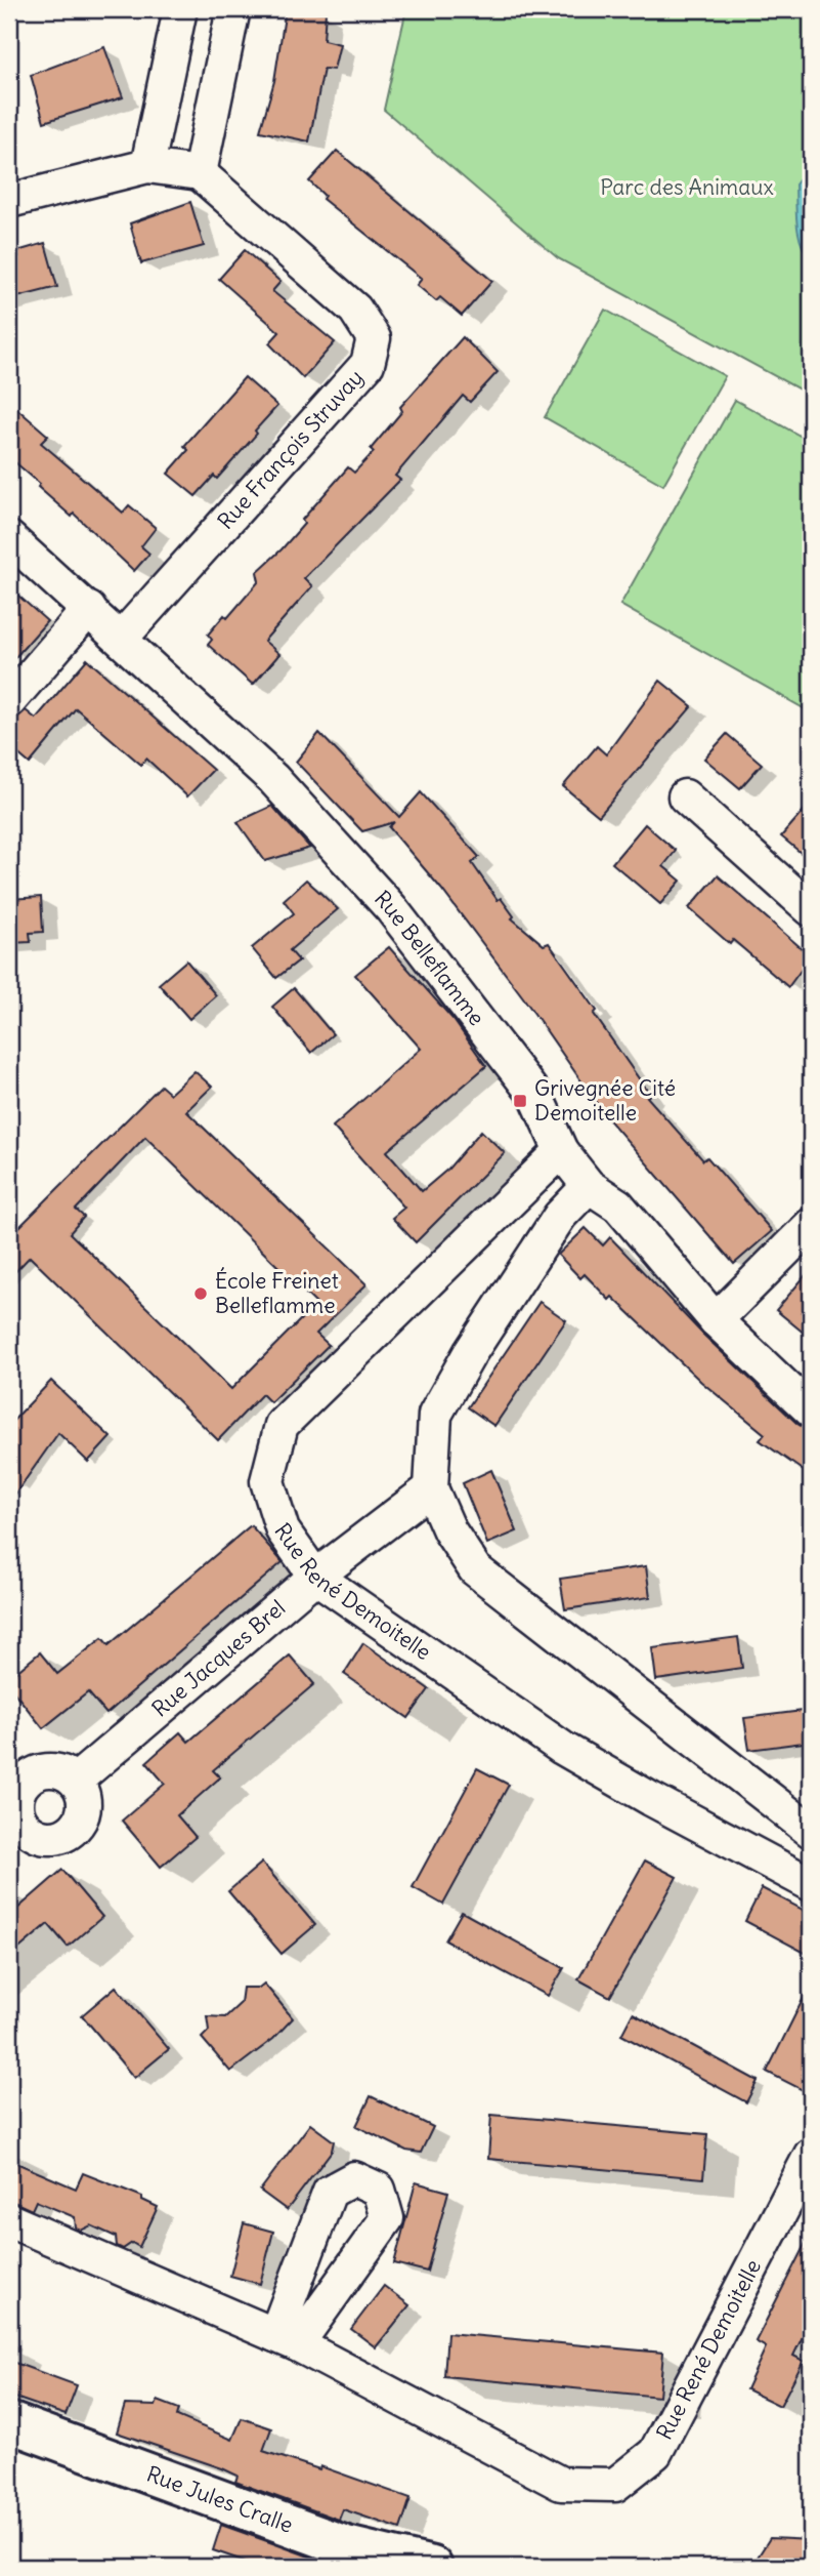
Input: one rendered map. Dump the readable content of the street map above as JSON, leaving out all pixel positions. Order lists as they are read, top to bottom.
{
  "streets": {
    "street": [
      "Rue François Struvay",
      "Rue Belleflamme",
      "Rue René Demoitelle",
      "Rue Jacques Brel",
      "Rue Jules Cralle"
    ]
  },
  "crossings": [
    ["Rue François Struvay", "Rue Belleflamme"],
    ["Rue Belleflamme", "Rue René Demoitelle"],
    ["Rue René Demoitelle", "Rue Jacques Brel"]
  ],
  "parks": ["Parc des Animaux"],
  "places": {
    "transit": ["Grivegnée Cité Demoitelle"],
    "other": ["École Freinet Belleflamme"]
  }
}
